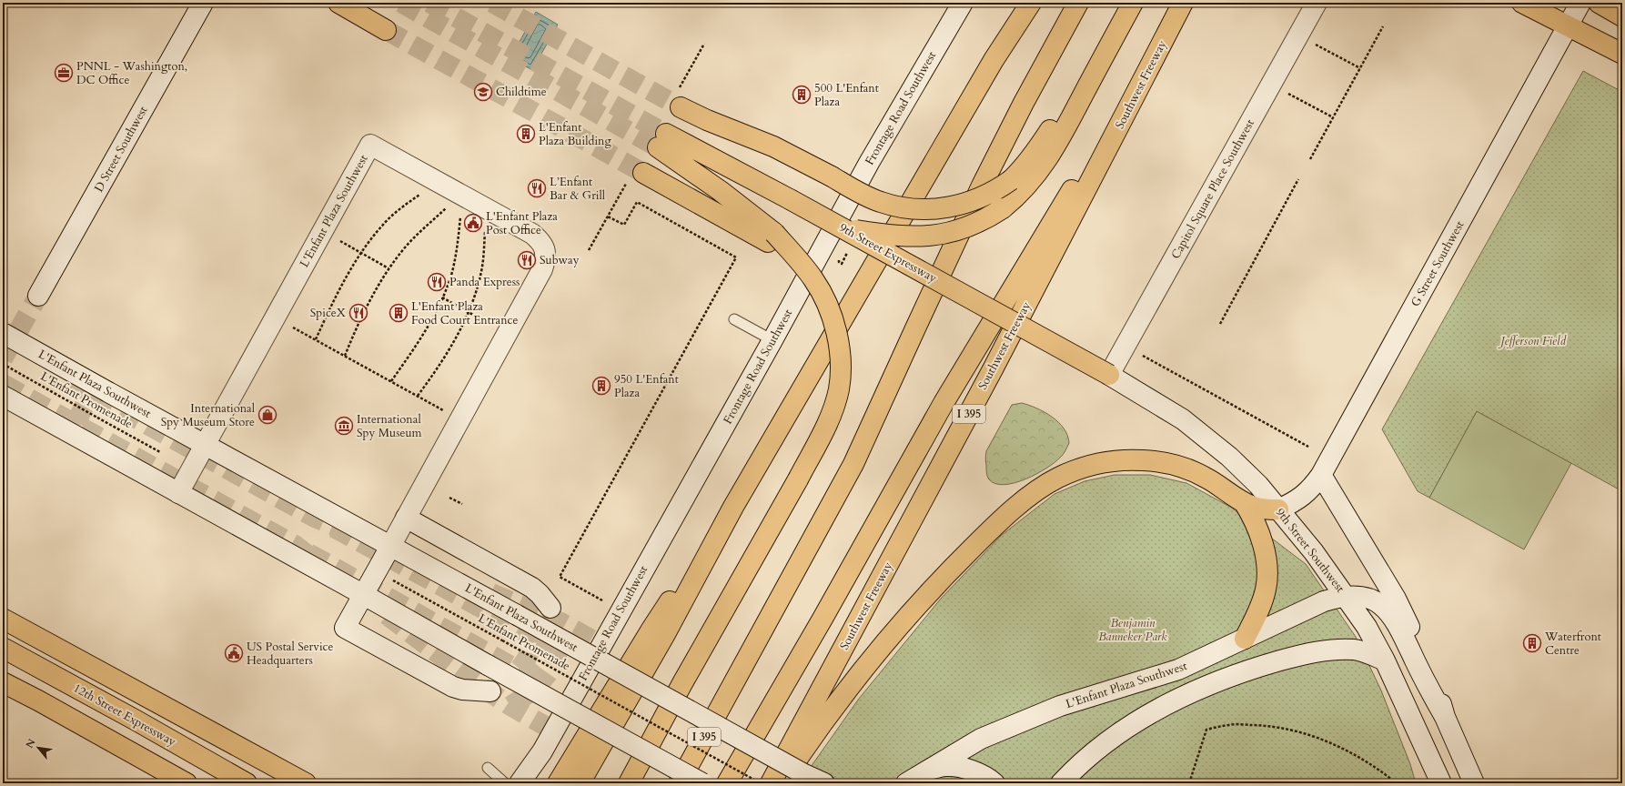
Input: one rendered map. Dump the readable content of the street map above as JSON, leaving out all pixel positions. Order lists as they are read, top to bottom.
{
  "streets": {
    "main road": [
      "Southwest Freeway",
      "9th Street Expressway",
      "I 395",
      "12th Street Expressway"
    ],
    "street": [
      "Frontage Road Southwest",
      "D Street Southwest",
      "Capitol Square Place Southwest",
      "L'Enfant Plaza Southwest",
      "G Street Southwest",
      "9th Street Southwest"
    ],
    "path": ["L'Enfant Promenade"]
  },
  "crossings": [
    ["Capitol Square Place Southwest", "9th Street Expressway"],
    ["Capitol Square Place Southwest", "9th Street Southwest"],
    ["L'Enfant Plaza Southwest", "9th Street Southwest"],
    ["9th Street Expressway", "9th Street Southwest"],
    ["G Street Southwest", "9th Street Southwest"]
  ],
  "parks": ["Jefferson Field", "Benjamin Banneker Park"],
  "places": {
    "office": ["PNNL - Washington, DC Office"],
    "school or university": ["Childtime"],
    "building": [
      "500 L'Enfant Plaza",
      "L'Enfant Plaza Building",
      "L'Enfant Plaza Food Court Entrance",
      "950 L'Enfant Plaza",
      "Waterfront Centre"
    ],
    "restaurant": [
      "L’Enfant Bar & Grill",
      "Subway",
      "Panda Express",
      "SpiceX"
    ],
    "public building": ["L'Enfant Plaza Post Office", "US Postal Service Headquarters"],
    "shop": ["International Spy Museum Store"],
    "museum": ["International Spy Museum"]
  },
  "north": "top left"
}
